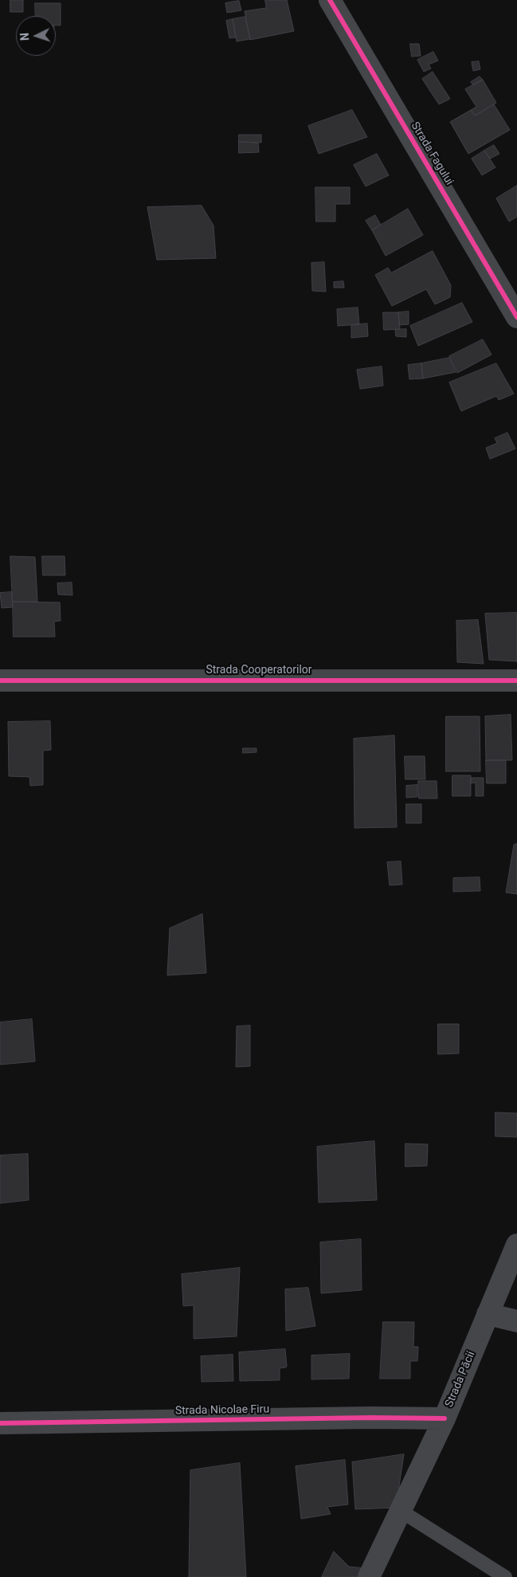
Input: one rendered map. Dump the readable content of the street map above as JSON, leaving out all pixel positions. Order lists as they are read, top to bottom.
{
  "streets": {
    "street": [
      "Strada Fagului",
      "Strada Cooperatorilor",
      "Strada Păcii",
      "Strada Nicolae Firu"
    ]
  },
  "crossings": [
    ["Strada Păcii", "Strada Nicolae Firu"]
  ],
  "north": "left"
}
